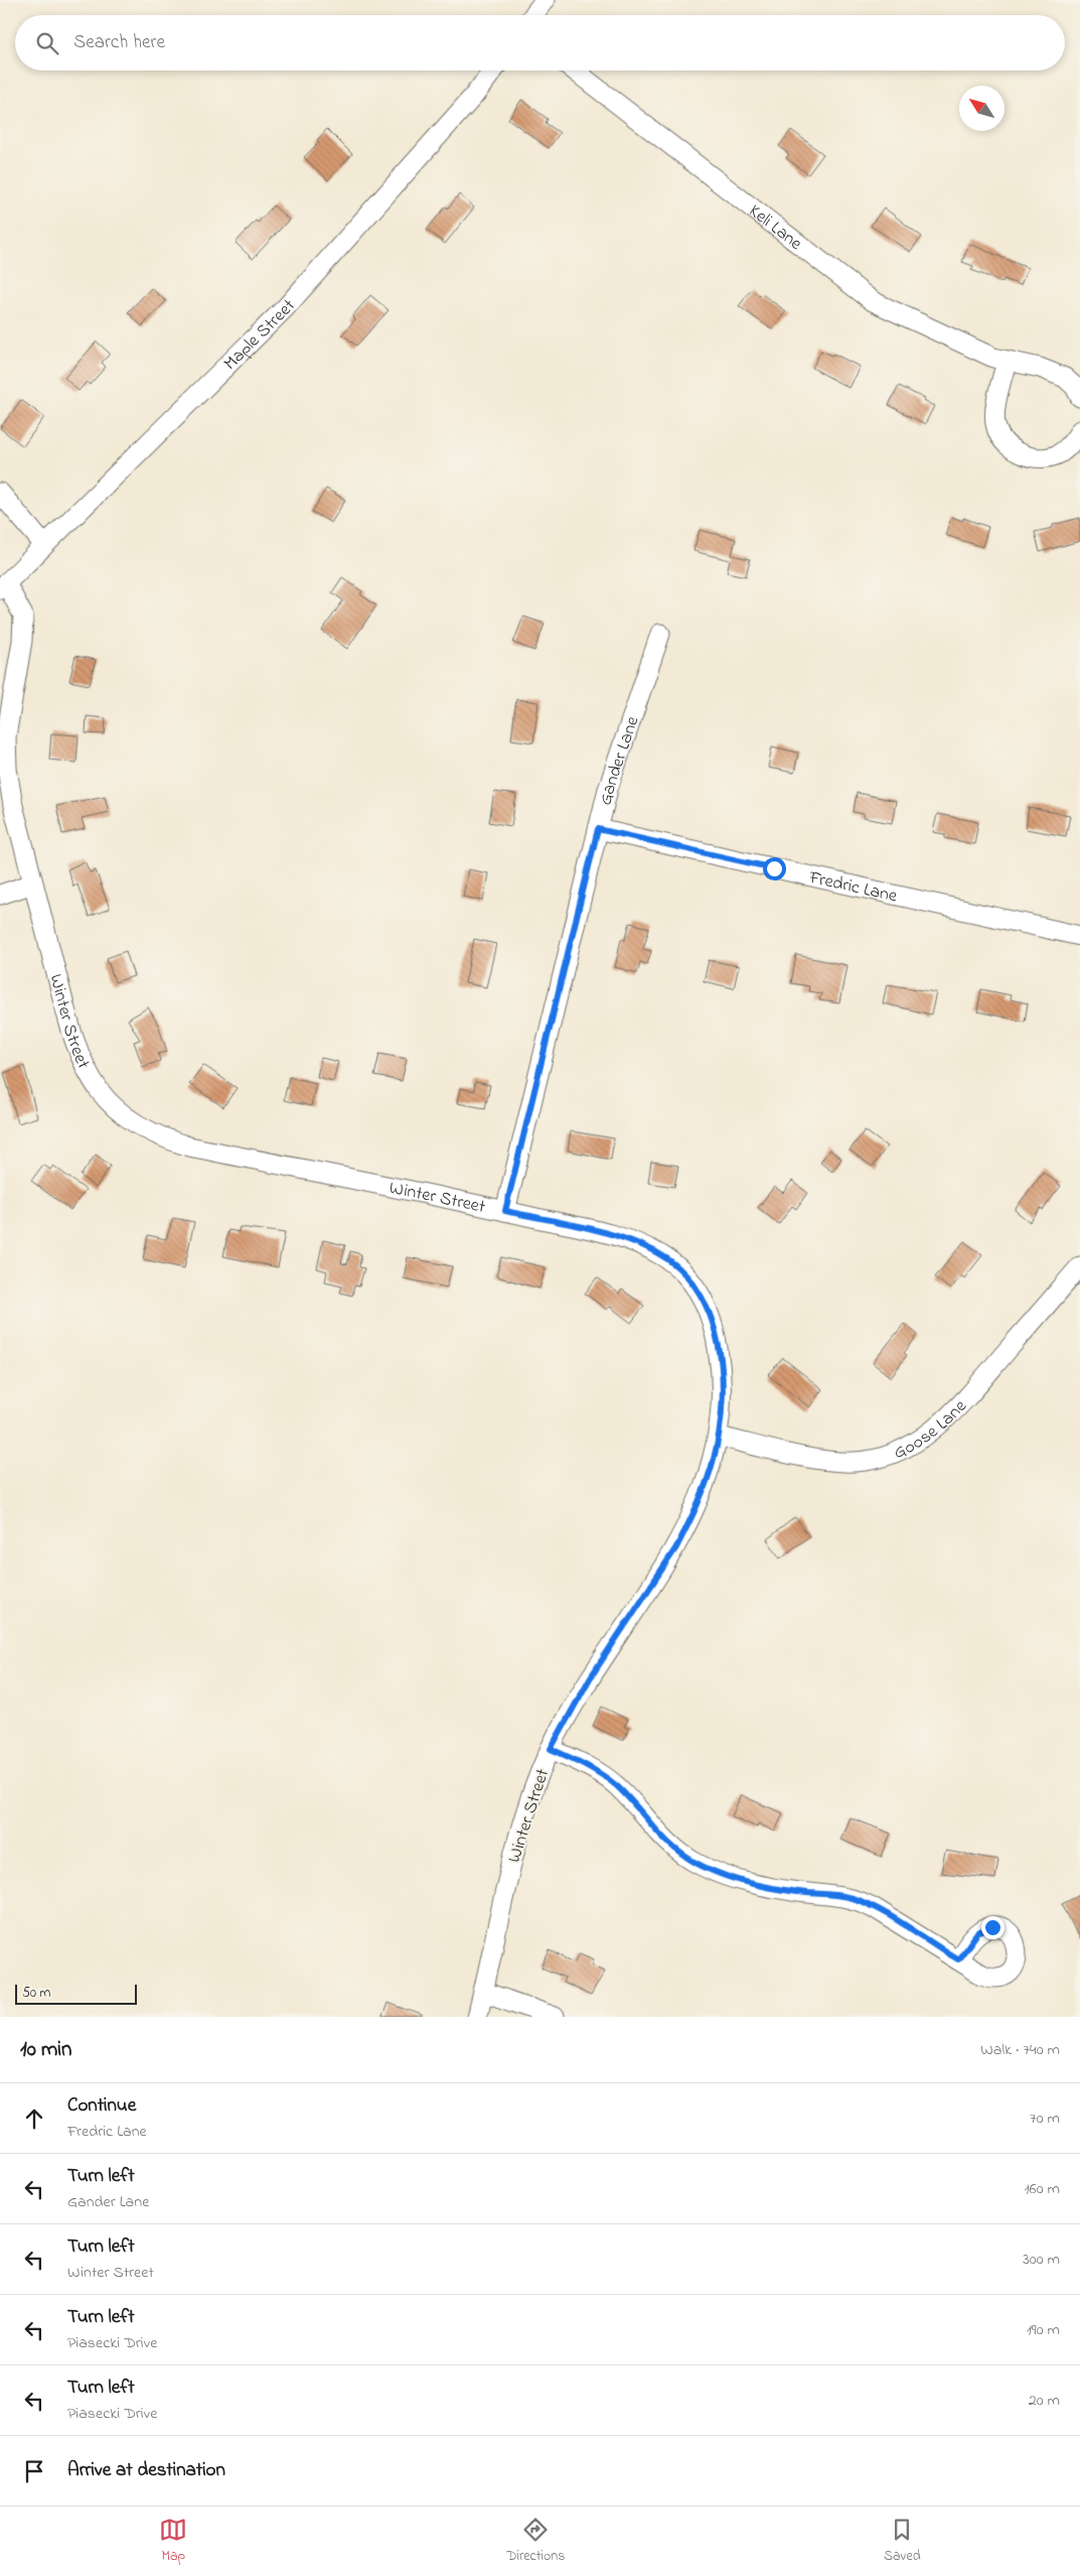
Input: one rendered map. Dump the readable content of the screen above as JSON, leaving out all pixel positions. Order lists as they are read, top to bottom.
{
  "streets": {
    "street": [
      "Keli Lane",
      "Maple Street",
      "Gander Lane",
      "Fredric Lane",
      "Winter Street",
      "Goose Lane"
    ]
  },
  "crossings": [
    ["Maple Street", "Winter Street"],
    ["Gander Lane", "Fredric Lane"],
    ["Gander Lane", "Winter Street"],
    ["Winter Street", "Goose Lane"]
  ],
  "scale_bar": "50 m",
  "north": "top left",
  "page": {
    "search": "Search here",
    "scale": "50 m",
    "heading": ["10 min", "Walk · 740 m"],
    "list": [
      ["Continue", "Fredric Lane", "70 m"],
      ["Turn left", "Gander Lane", "160 m"],
      ["Turn left", "Winter Street", "300 m"],
      ["Turn left", "Piasecki Drive", "190 m"],
      ["Turn left", "Piasecki Drive", "20 m"],
      "Arrive at destination"
    ],
    "nav": ["Map", "Directions", "Saved"]
  }
}
